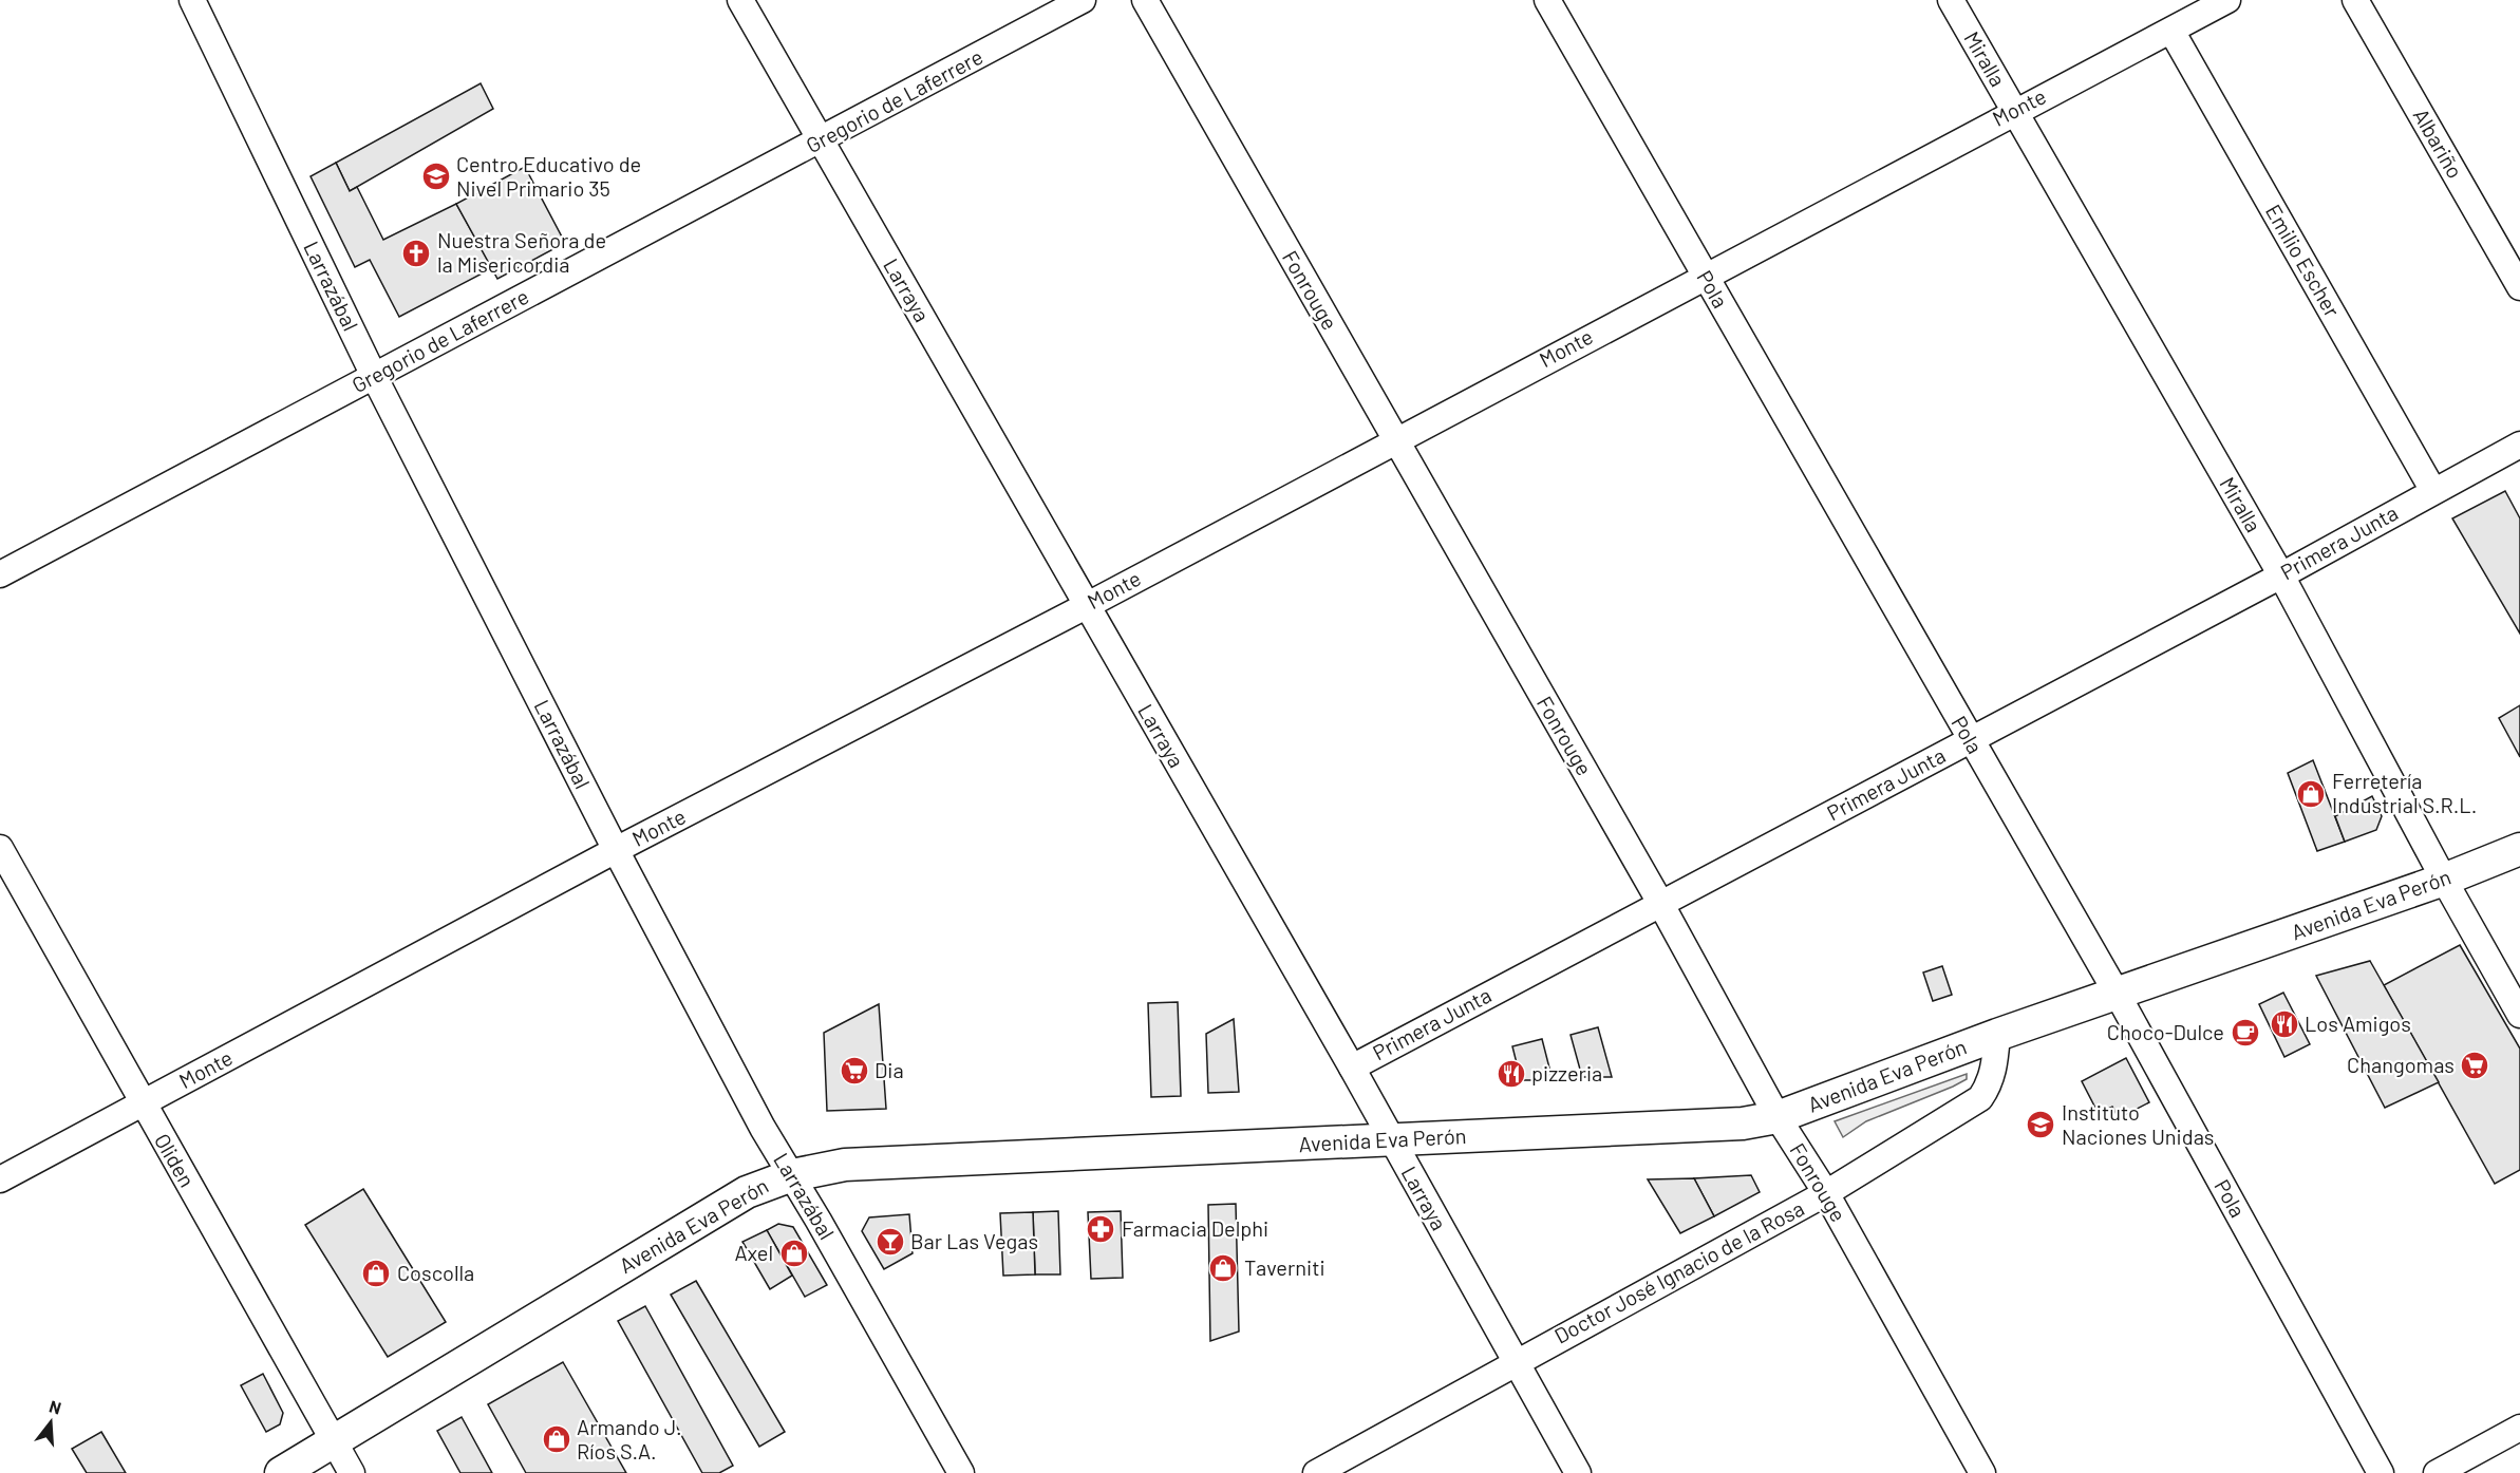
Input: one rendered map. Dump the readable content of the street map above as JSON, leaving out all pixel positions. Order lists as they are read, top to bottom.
{
  "streets": {
    "main road": ["Avenida Eva Perón"],
    "street": [
      "Miralla",
      "Gregorio de Laferrere",
      "Monte",
      "Albariño",
      "Emilio Escher",
      "Larrazábal",
      "Pola",
      "Larraya",
      "Fonrouge",
      "Primera Junta",
      "Oliden",
      "Doctor José Ignacio de la Rosa"
    ]
  },
  "crossings": [
    ["Miralla", "Monte"],
    ["Miralla", "Primera Junta"],
    ["Miralla", "Avenida Eva Perón"],
    ["Gregorio de Laferrere", "Larrazábal"],
    ["Gregorio de Laferrere", "Larraya"],
    ["Monte", "Emilio Escher"],
    ["Monte", "Larrazábal"],
    ["Monte", "Pola"],
    ["Monte", "Larraya"],
    ["Monte", "Fonrouge"],
    ["Monte", "Oliden"],
    ["Emilio Escher", "Primera Junta"],
    ["Larrazábal", "Avenida Eva Perón"],
    ["Pola", "Primera Junta"],
    ["Pola", "Avenida Eva Perón"],
    ["Larraya", "Primera Junta"],
    ["Larraya", "Avenida Eva Perón"],
    ["Larraya", "Doctor José Ignacio de la Rosa"],
    ["Fonrouge", "Primera Junta"],
    ["Fonrouge", "Avenida Eva Perón"],
    ["Fonrouge", "Doctor José Ignacio de la Rosa"],
    ["Avenida Eva Perón", "Oliden"],
    ["Avenida Eva Perón", "Doctor José Ignacio de la Rosa"]
  ],
  "places": {
    "school or university": ["Centro Educativo de Nivel Primario 35", "Instituto Naciones Unidas"],
    "church": ["Nuestra Señora de la Misericordia"],
    "shop": [
      "Ferretería Industrial S.R.L.",
      "Axel",
      "Taverniti",
      "Coscolla",
      "Armando J. Ríos S.A."
    ],
    "restaurant": ["Los Amigos", "pizzeria"],
    "cafe": ["Choco-Dulce"],
    "supermarket": ["Changomas", "Dia"],
    "pharmacy": ["Farmacia Delphi"],
    "bar": ["Bar Las Vegas"]
  },
  "north": "top"
}
